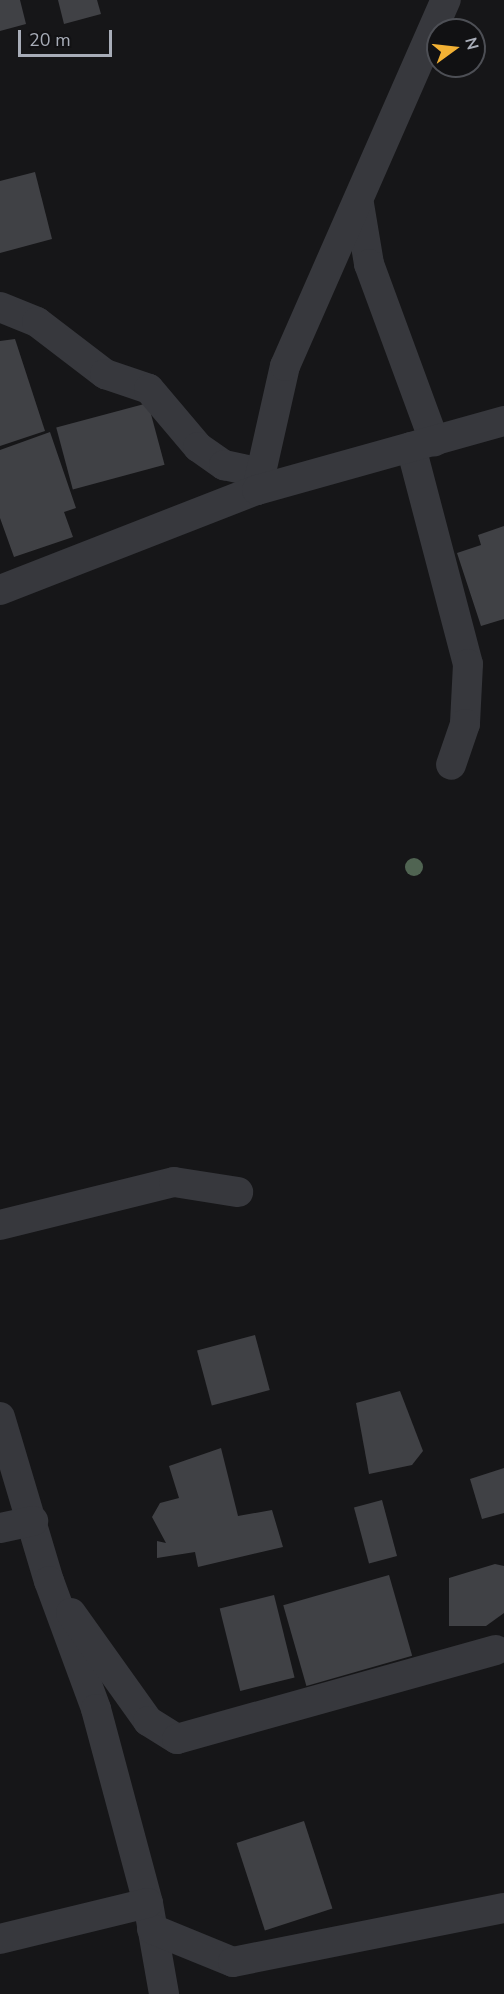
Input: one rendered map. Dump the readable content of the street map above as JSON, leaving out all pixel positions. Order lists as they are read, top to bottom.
{
  "scale_bar": "20 m",
  "north": "right"
}
